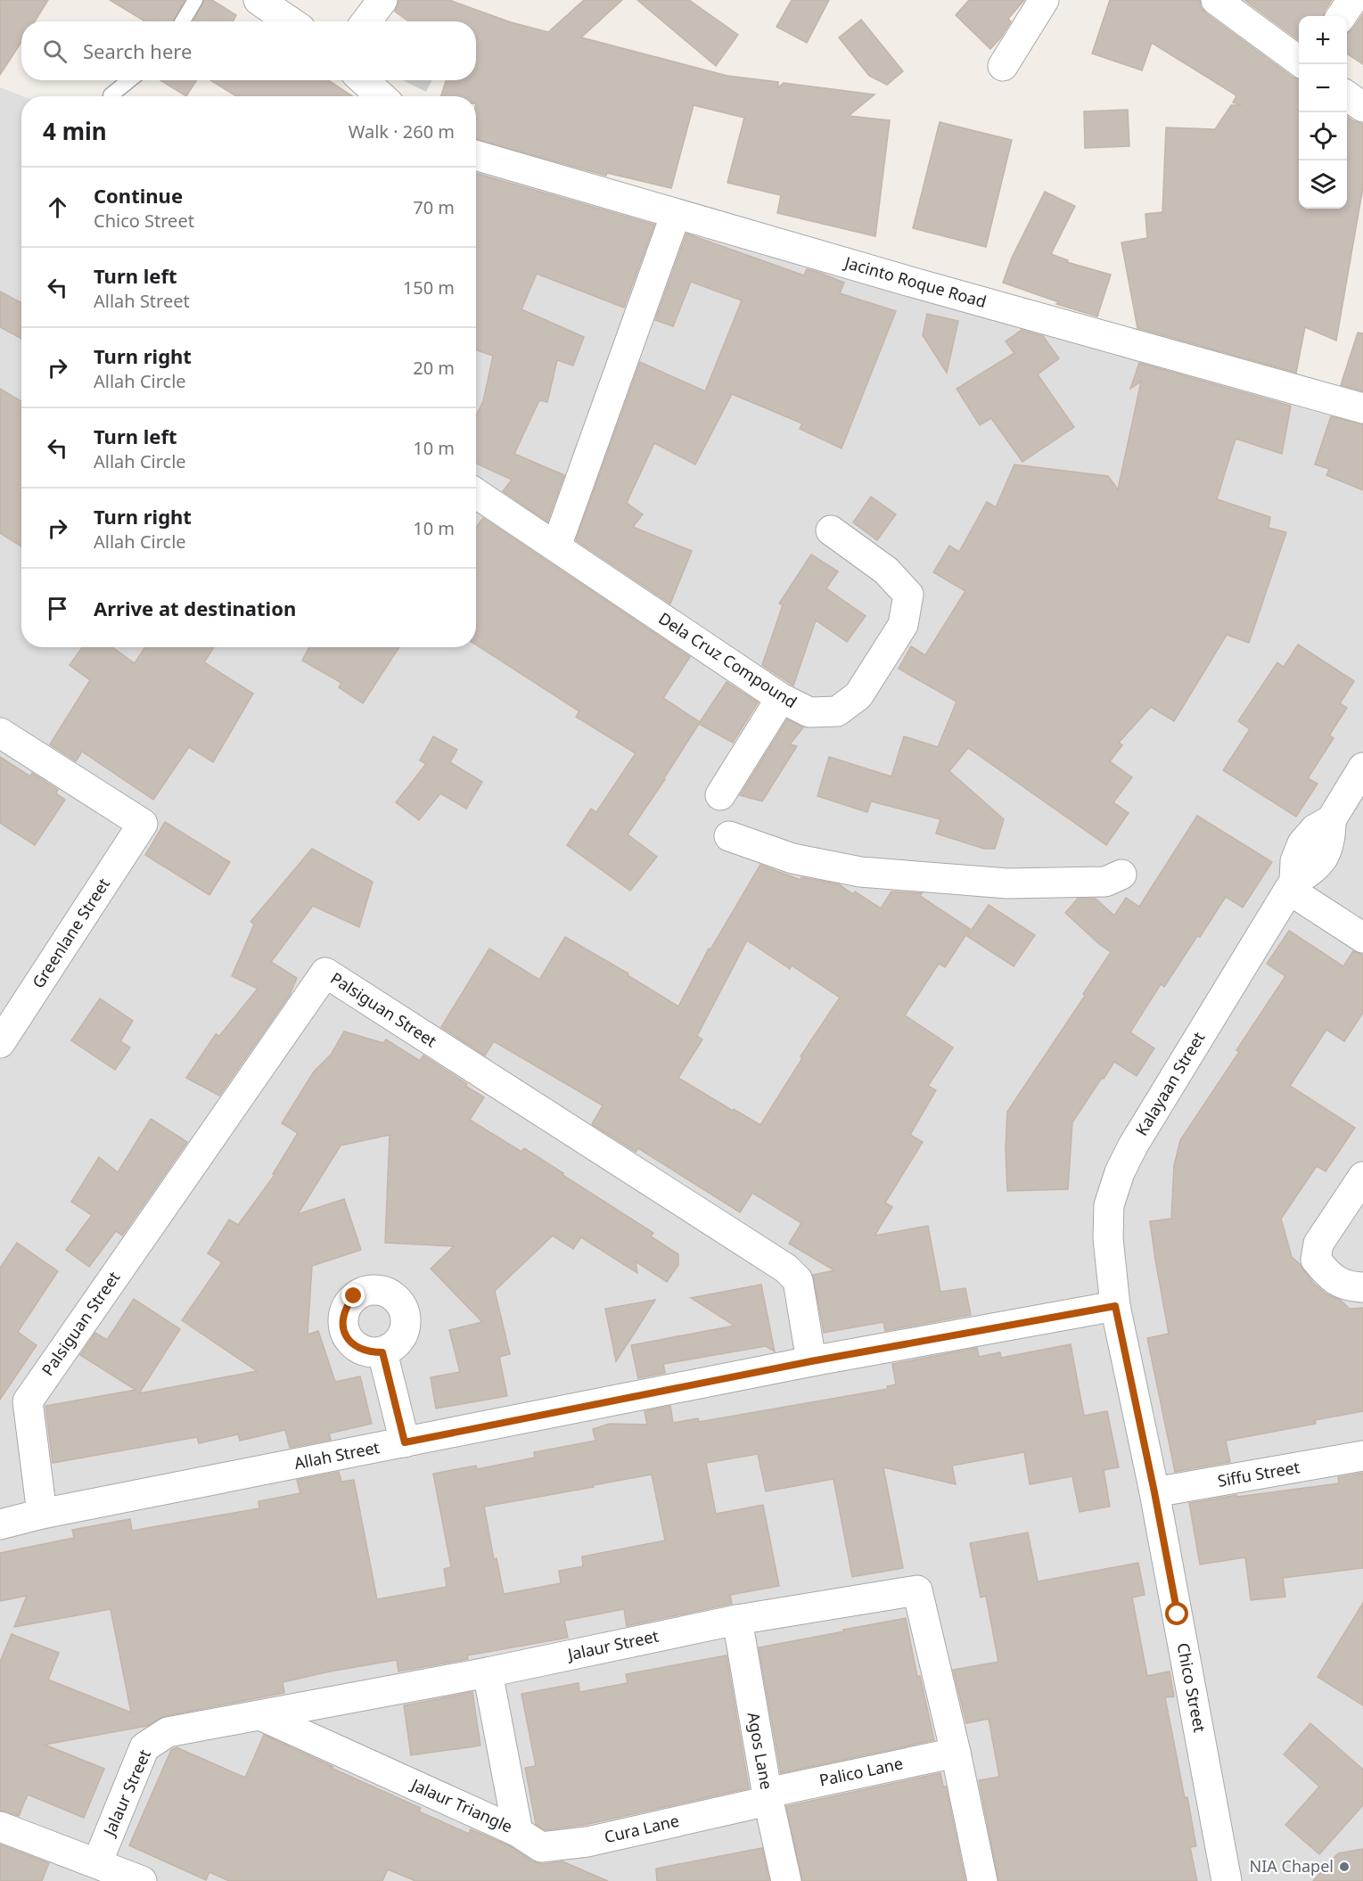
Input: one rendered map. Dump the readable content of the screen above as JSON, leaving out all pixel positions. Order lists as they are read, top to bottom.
{
  "streets": {
    "street": [
      "Jacinto Roque Road",
      "Dela Cruz Compound",
      "Greenlane Street",
      "Palsiguan Street",
      "Kalayaan Street",
      "Allah Street",
      "Siffu Street",
      "Jalaur Street",
      "Chico Street",
      "Agos Lane",
      "Palico Lane",
      "Jalaur Triangle",
      "Cura Lane"
    ]
  },
  "crossings": [
    ["Palsiguan Street", "Allah Street"],
    ["Kalayaan Street", "Allah Street"],
    ["Kalayaan Street", "Chico Street"],
    ["Allah Street", "Chico Street"],
    ["Siffu Street", "Chico Street"],
    ["Jalaur Street", "Agos Lane"],
    ["Jalaur Street", "Palico Lane"],
    ["Jalaur Street", "Jalaur Triangle"],
    ["Agos Lane", "Palico Lane"],
    ["Agos Lane", "Cura Lane"],
    ["Palico Lane", "Cura Lane"],
    ["Jalaur Triangle", "Cura Lane"]
  ],
  "places": ["NIA Chapel"],
  "page": {
    "map_buttons": ["+", "−"],
    "search": "Search here",
    "heading": ["4 min", "Walk · 260 m"],
    "list": [
      ["Continue", "Chico Street", "70 m"],
      ["Turn left", "Allah Street", "150 m"],
      ["Turn right", "Allah Circle", "20 m"],
      ["Turn left", "Allah Circle", "10 m"],
      ["Turn right", "Allah Circle", "10 m"],
      "Arrive at destination"
    ]
  }
}
